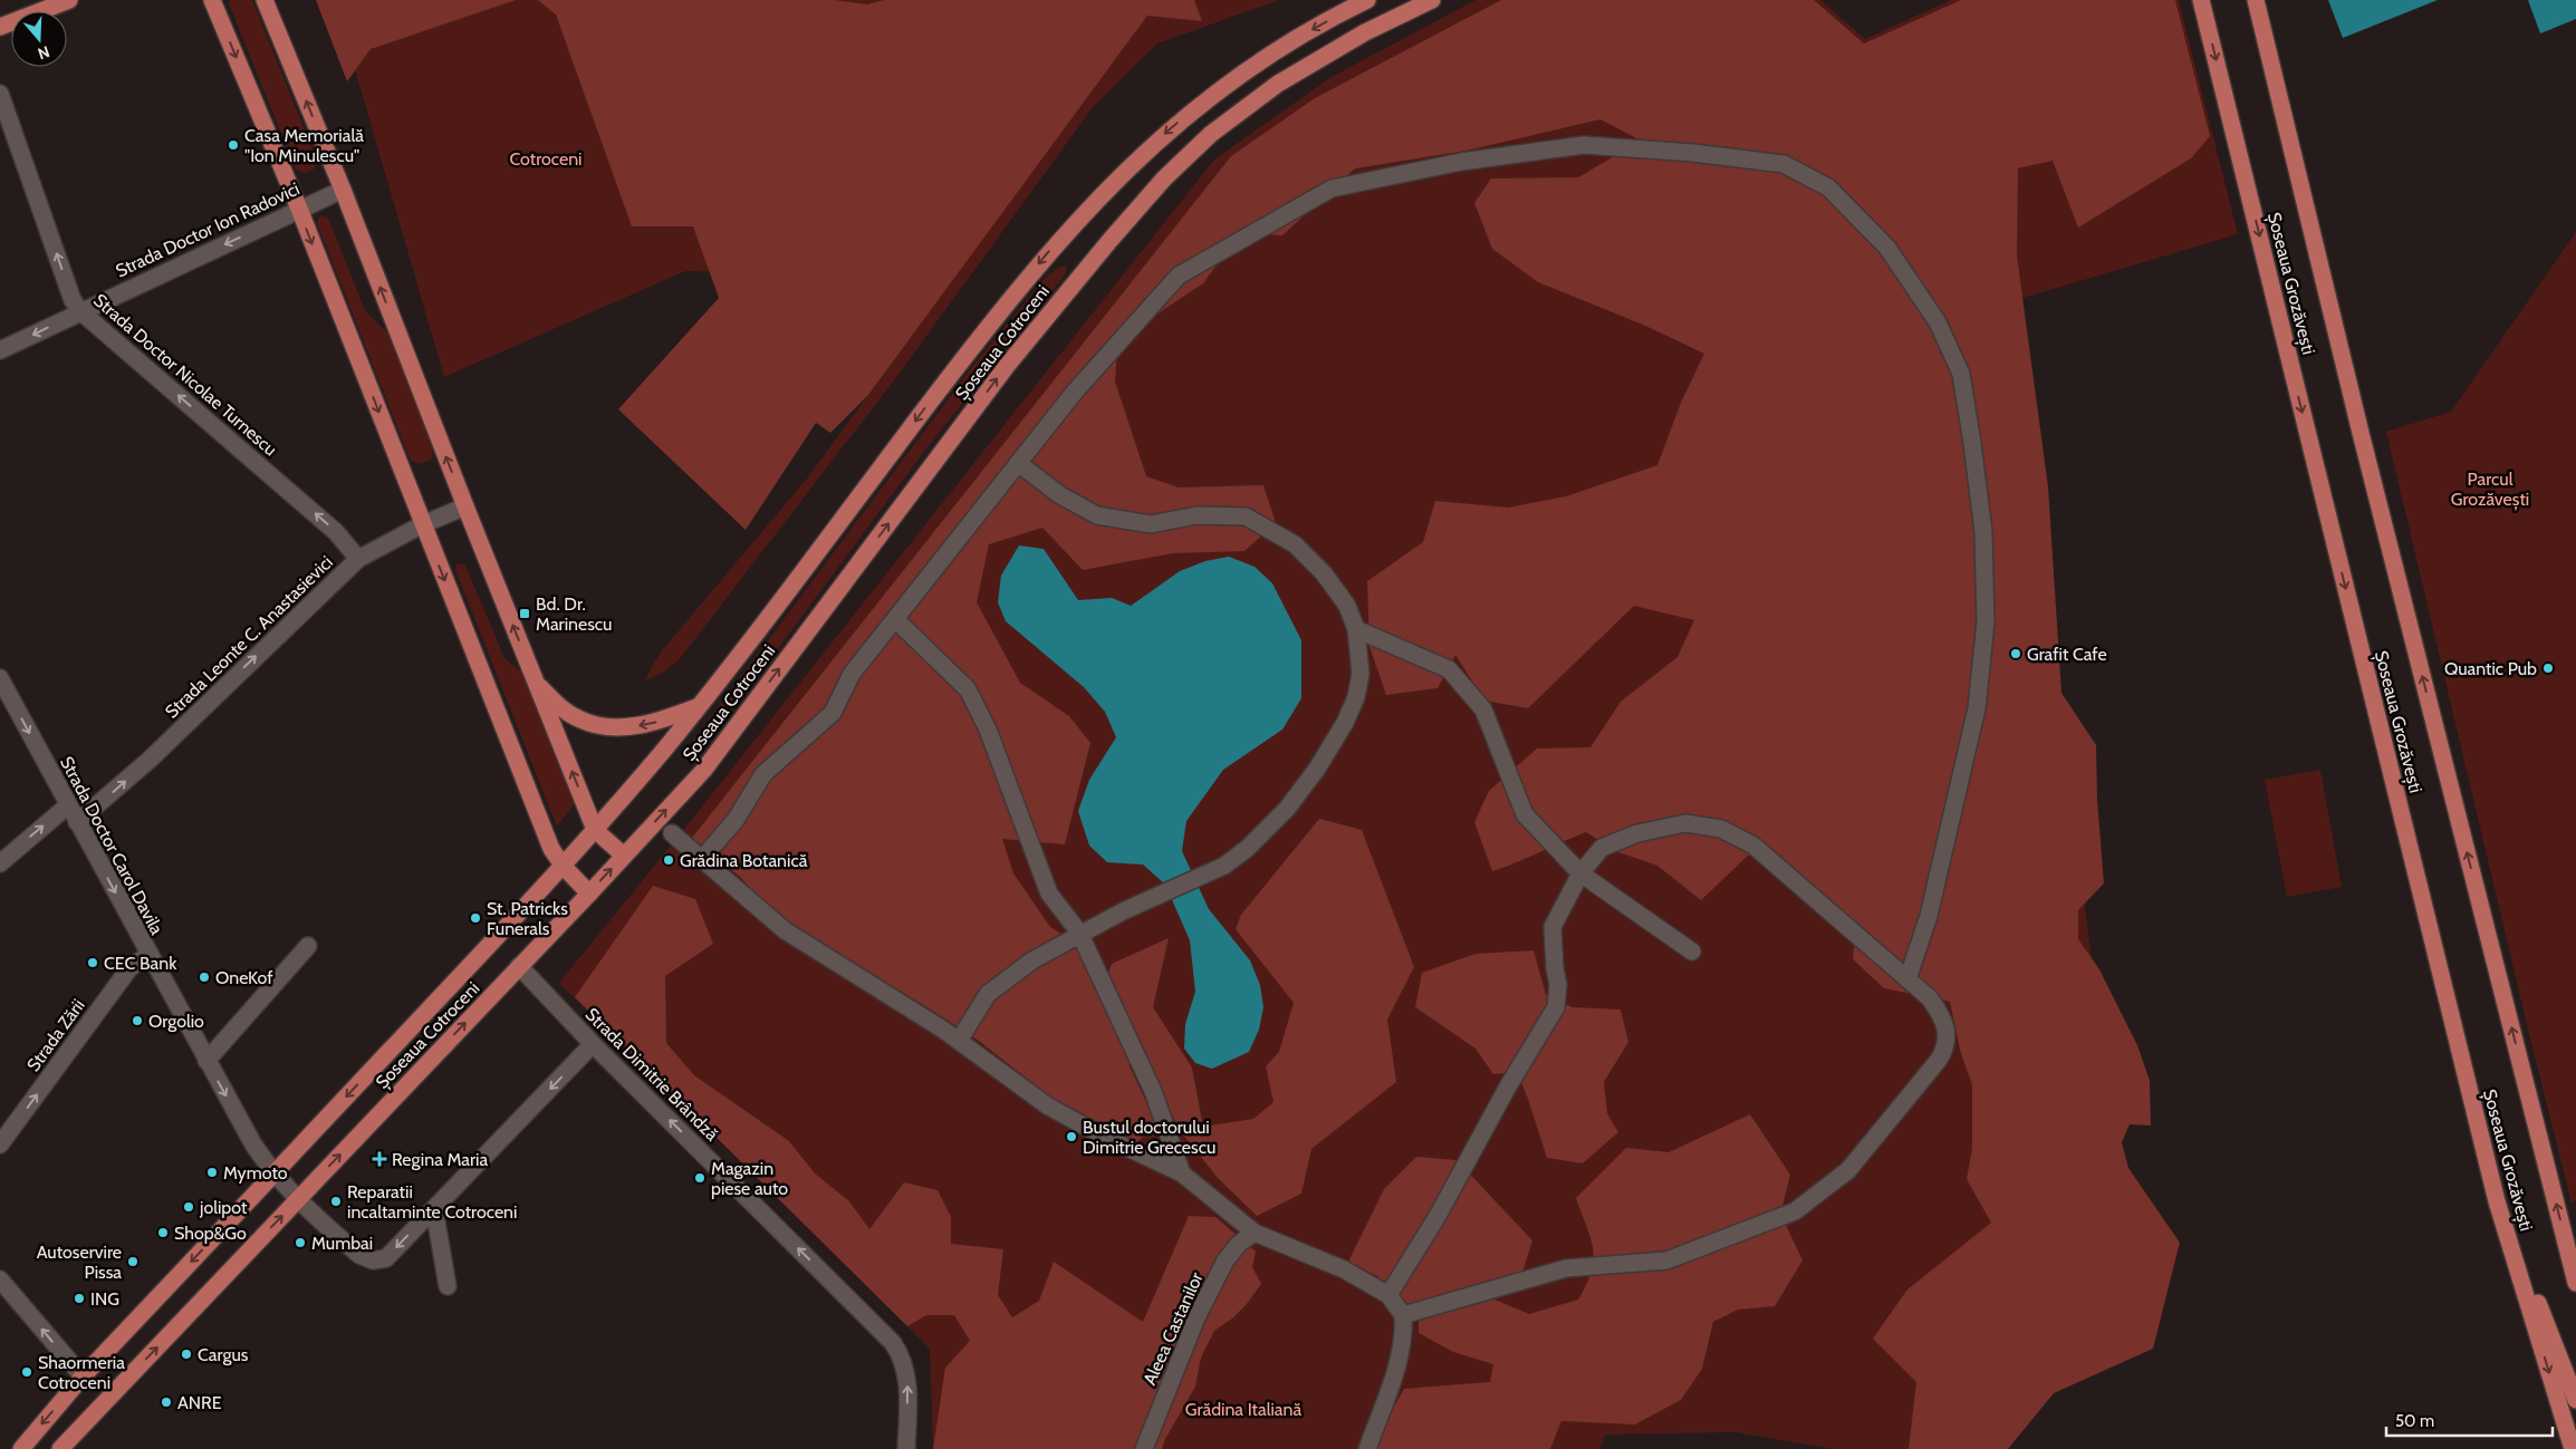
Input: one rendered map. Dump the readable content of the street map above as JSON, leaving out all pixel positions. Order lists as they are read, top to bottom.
{
  "streets": {
    "main road": ["Șoseaua Grozăvești", "Șoseaua Cotroceni"],
    "street": [
      "Strada Doctor Ion Radovici",
      "Strada Doctor Nicolae Turnescu",
      "Strada Leonte C. Anastasievici",
      "Strada Doctor Carol Davila",
      "Strada Zării",
      "Strada Dimitrie Brândză",
      "Aleea Castanilor"
    ]
  },
  "crossings": [
    ["Strada Doctor Ion Radovici", "Strada Doctor Nicolae Turnescu"],
    ["Șoseaua Cotroceni", "Strada Doctor Carol Davila"],
    ["Șoseaua Cotroceni", "Strada Dimitrie Brândză"],
    ["Strada Doctor Nicolae Turnescu", "Strada Leonte C. Anastasievici"],
    ["Strada Leonte C. Anastasievici", "Strada Doctor Carol Davila"],
    ["Strada Doctor Carol Davila", "Strada Zării"],
    ["Strada Doctor Carol Davila", "Strada Dimitrie Brândză"]
  ],
  "one_way": [
    "Strada Doctor Ion Radovici",
    "Strada Doctor Nicolae Turnescu",
    "Strada Leonte C. Anastasievici",
    "Strada Zării",
    "Strada Dimitrie Brândză"
  ],
  "parks": ["Cotroceni", "Parcul Grozăvești", "Grădina Italiană"],
  "places": {
    "other": [
      "Casa Memorială \"Ion Minulescu\"",
      "Grafit Cafe",
      "Quantic Pub",
      "Grădina Botanică",
      "St. Patricks Funerals",
      "CEC Bank",
      "OneKof",
      "Orgolio",
      "Bustul doctorului Dimitrie Grecescu",
      "Mymoto",
      "Magazin piese auto",
      "Reparatii incaltaminte Cotroceni",
      "jolipot",
      "Shop&Go",
      "Mumbai",
      "Autoservire Pissa",
      "ING",
      "Cargus",
      "Shaormeria Cotroceni",
      "ANRE"
    ],
    "transit": ["Bd. Dr. Marinescu"],
    "health": ["Regina Maria"]
  },
  "scale_bar": "50 m",
  "north": "bottom"
}
